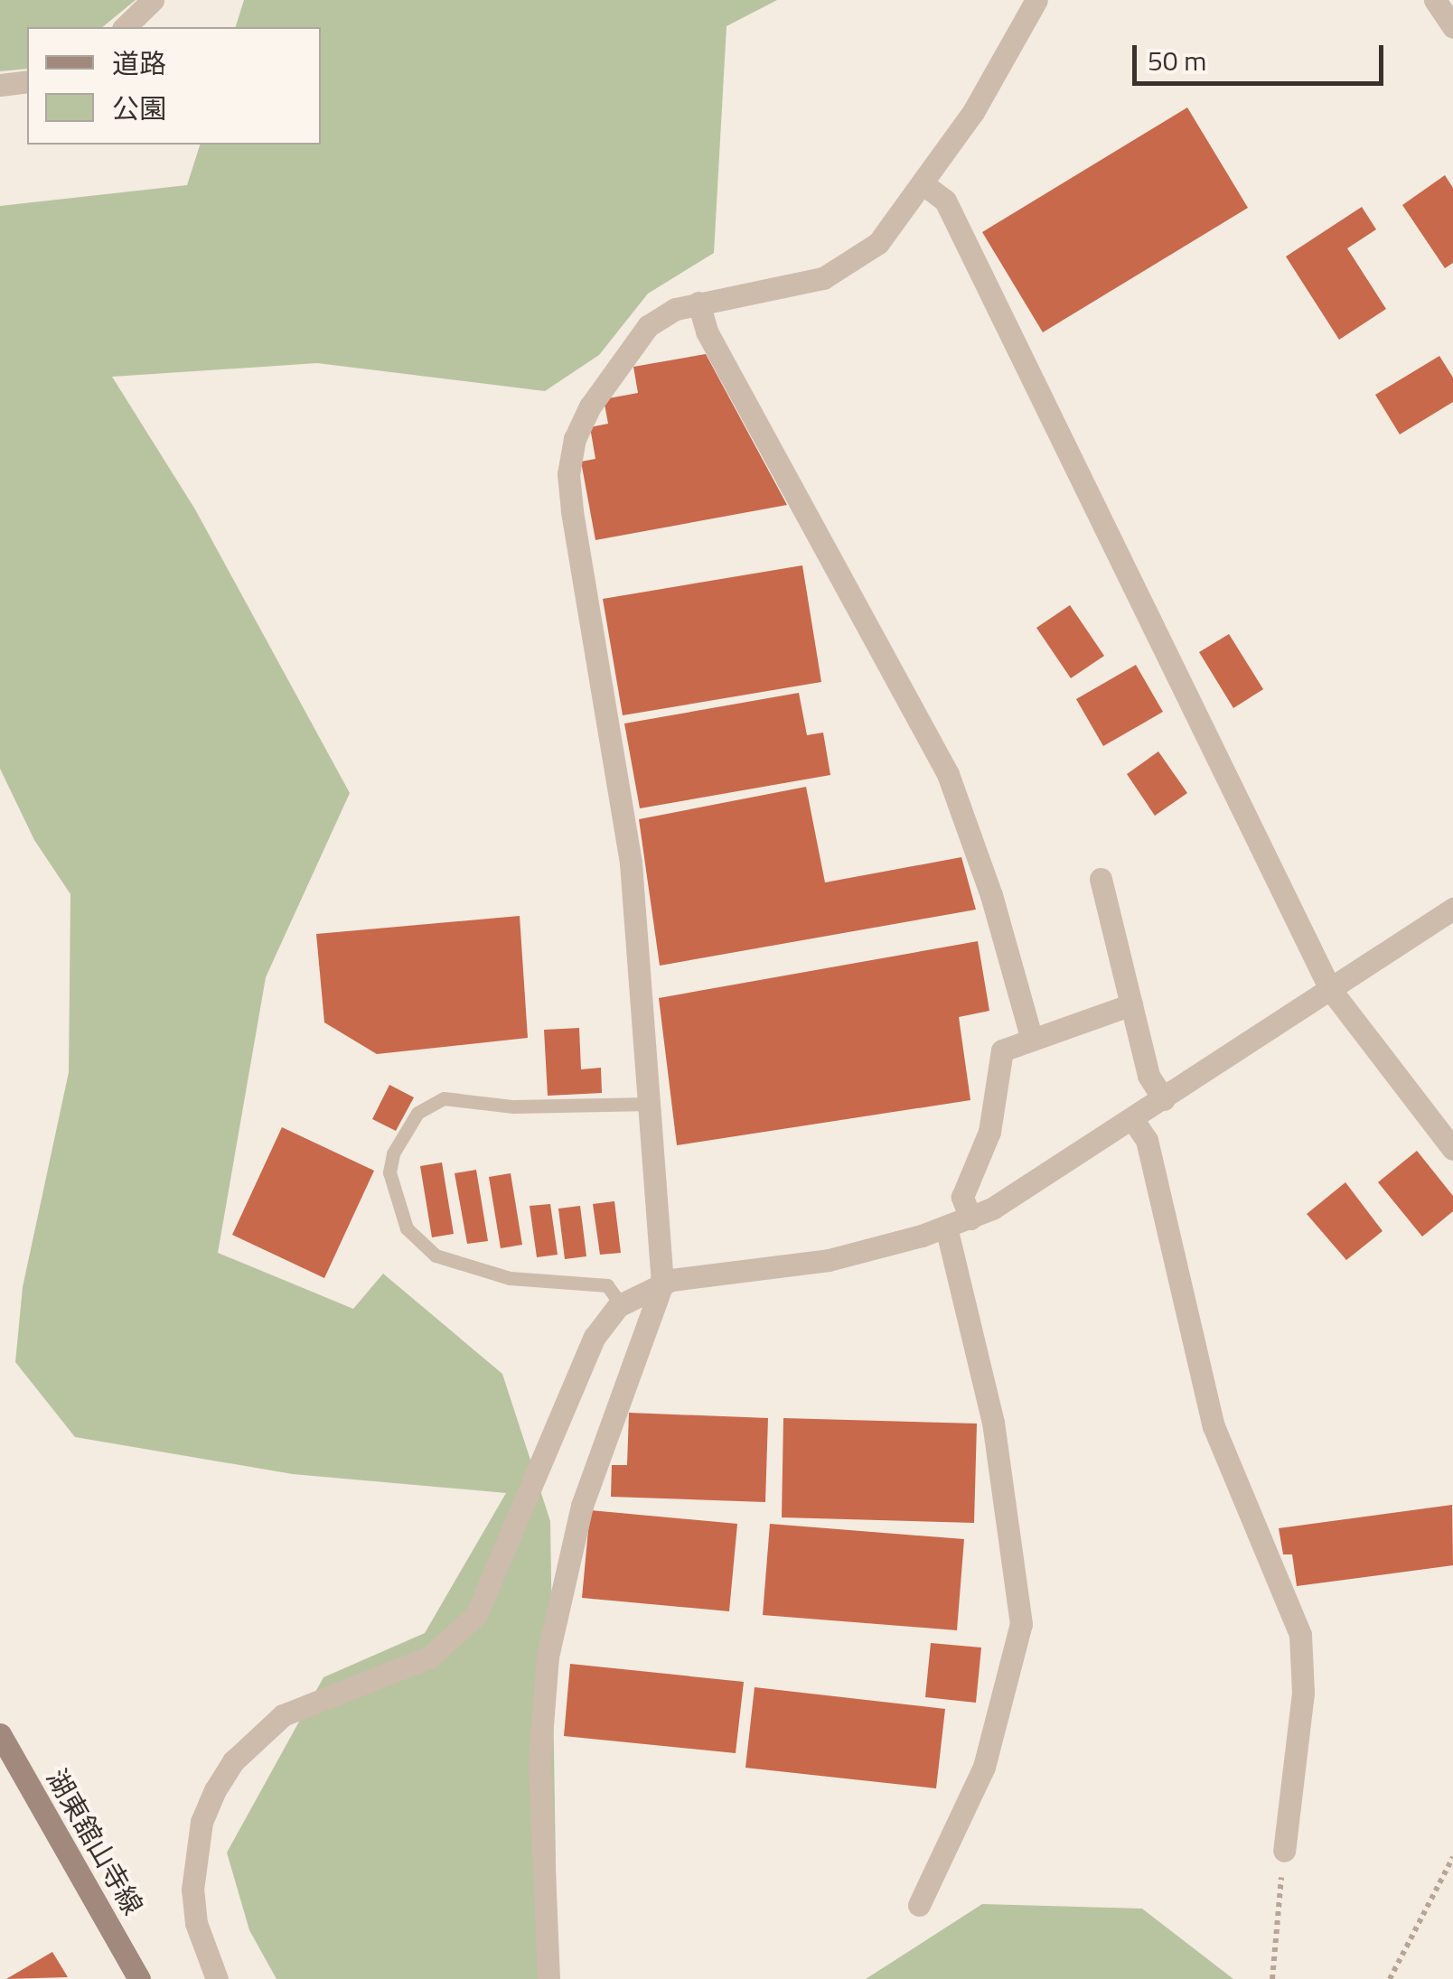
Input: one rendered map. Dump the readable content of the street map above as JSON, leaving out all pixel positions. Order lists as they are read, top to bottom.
{
  "streets": {
    "main road": ["湖東舘山寺線"]
  },
  "legend": ["道路", "公園"],
  "scale_bar": "50 m"
}
